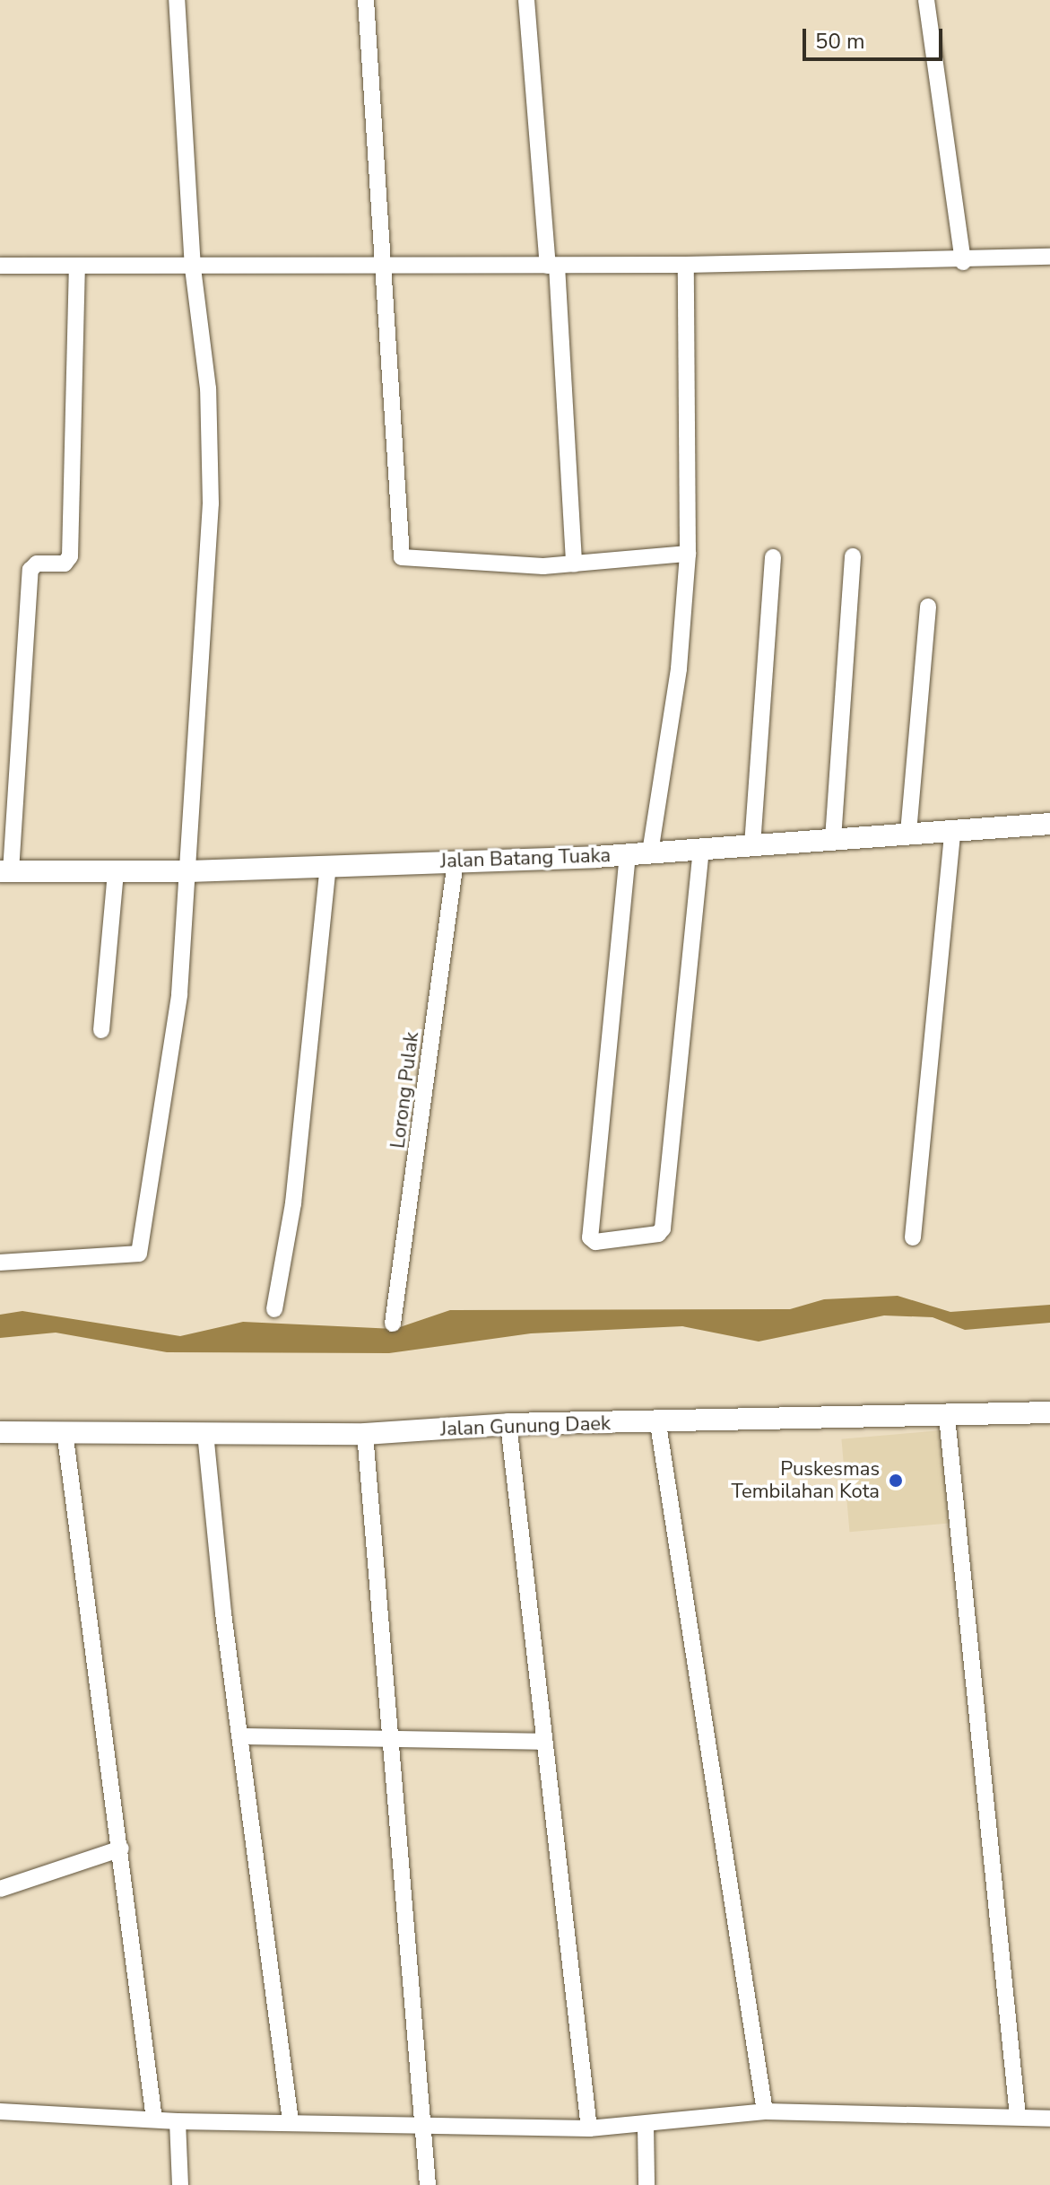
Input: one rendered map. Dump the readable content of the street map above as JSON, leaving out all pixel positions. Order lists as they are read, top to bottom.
{
  "streets": {
    "street": ["Jalan Batang Tuaka", "Lorong Pulak", "Jalan Gunung Daek"]
  },
  "crossings": [
    ["Jalan Batang Tuaka", "Lorong Pulak"]
  ],
  "places": ["Puskesmas Tembilahan Kota"],
  "scale_bar": "50 m"
}
